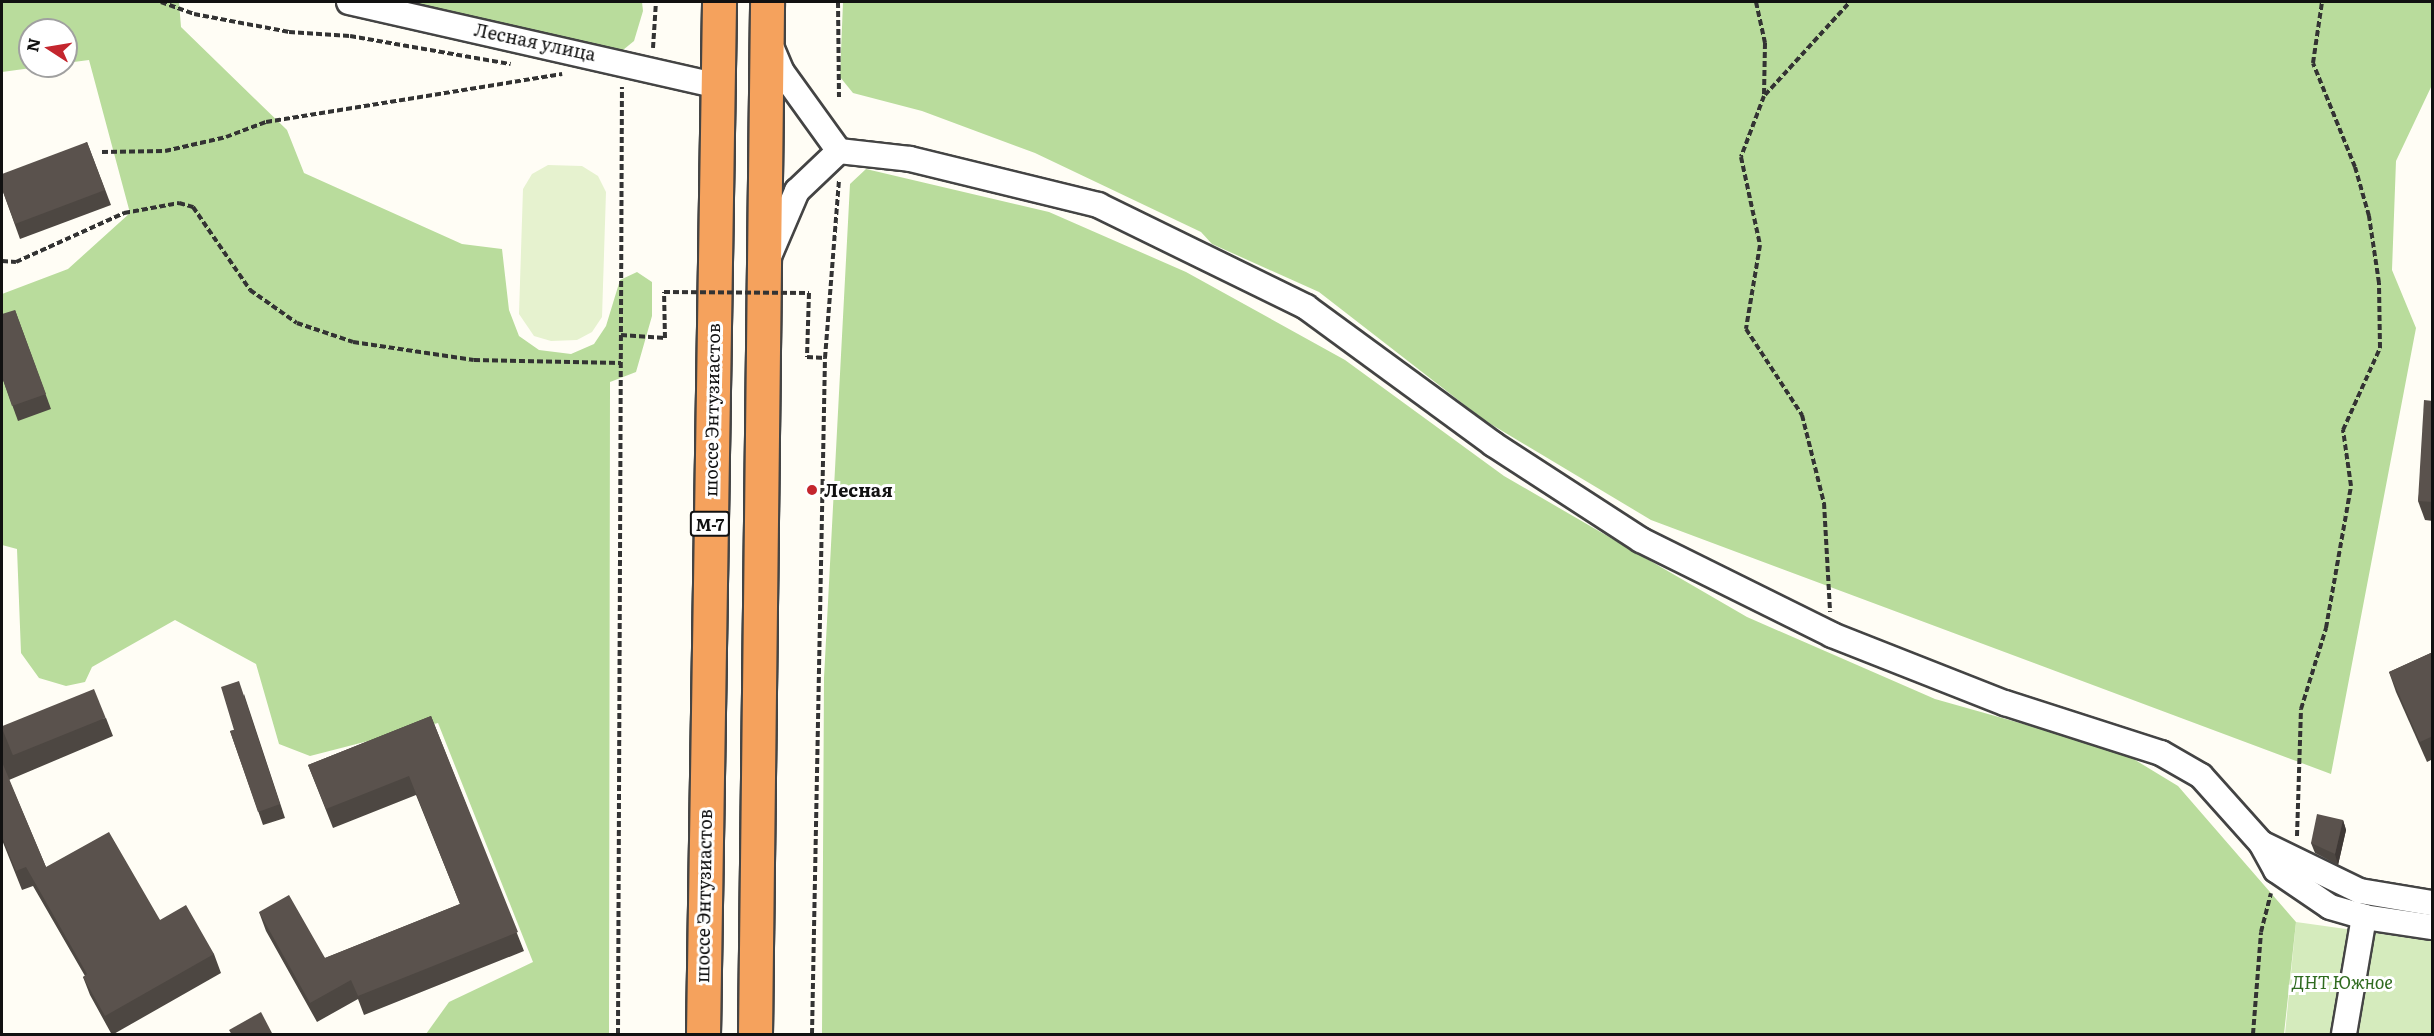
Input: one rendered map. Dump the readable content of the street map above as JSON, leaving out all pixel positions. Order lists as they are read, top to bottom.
{
  "streets": {
    "highway": ["шоссе Энтузиастов", "М-7"],
    "street": ["Лесная улица"]
  },
  "crossings": [
    ["Лесная улица", "шоссе Энтузиастов"]
  ],
  "parks": ["ДНТ Южное"],
  "places": ["Лесная"],
  "north": "left"
}
